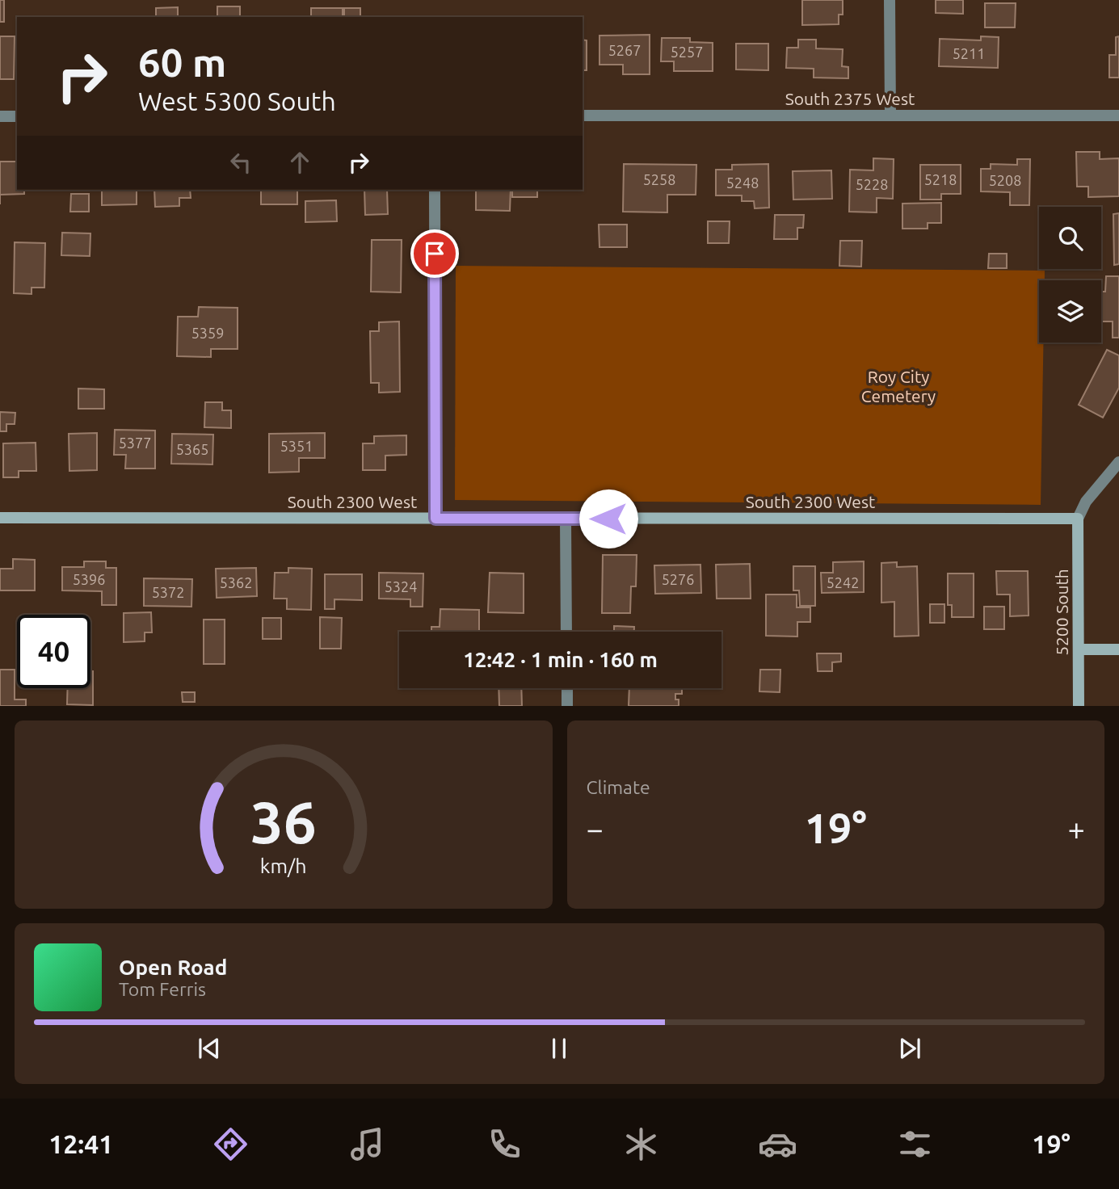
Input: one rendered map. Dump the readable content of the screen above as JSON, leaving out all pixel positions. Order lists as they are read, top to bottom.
{
  "streets": {
    "street": ["South 2375 West", "South 2300 West", "5200 South"]
  },
  "crossings": [
    ["South 2300 West", "5200 South"]
  ],
  "parks": ["Roy City Cemetery"],
  "house_numbers": [
    "5267",
    "5257",
    "5211",
    "5258",
    "5218",
    "5208",
    "5248",
    "5228",
    "5359",
    "5377",
    "5351",
    "5365",
    "5396",
    "5276",
    "5362",
    "5242",
    "5324",
    "5372"
  ],
  "page": {
    "turn": ["60 m", "West 5300 South"],
    "limit": "40",
    "trip": "12:42 · 1 min · 160 m",
    "tile": "Climate",
    "heat": ["−", "19°", "+"],
    "song": ["Open Road", "Tom Ferris"],
    "tabs": ["12:41", "19°"],
    "gauge": ["36", "km/h"]
  }
}
